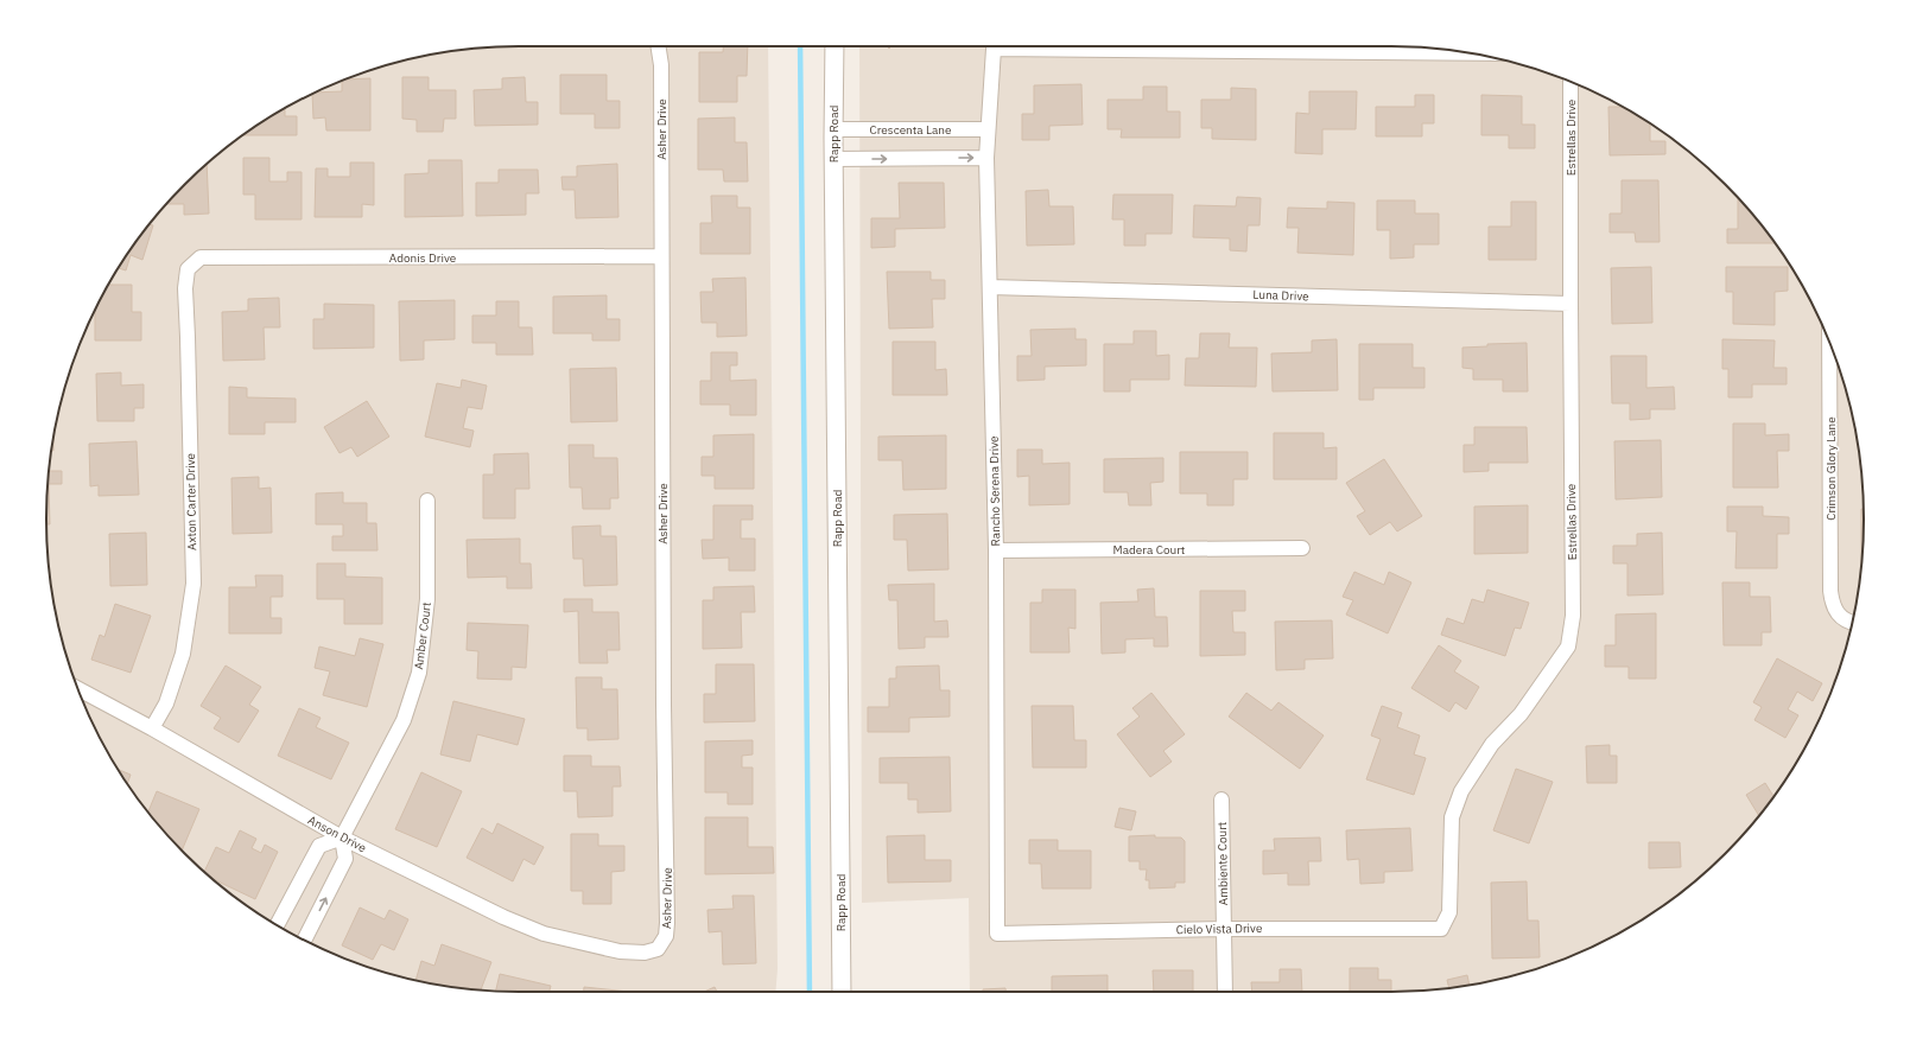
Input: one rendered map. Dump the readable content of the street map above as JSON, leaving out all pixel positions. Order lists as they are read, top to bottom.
{
  "streets": {
    "street": [
      "Asher Drive",
      "Crescenta Lane",
      "Rapp Road",
      "Estrellas Drive",
      "Adonis Drive",
      "Luna Drive",
      "Crimson Glory Lane",
      "Rancho Serena Drive",
      "Axton Carter Drive",
      "Madera Court",
      "Amber Court",
      "Anson Drive",
      "Ambiente Court",
      "Cielo Vista Drive"
    ]
  },
  "crossings": [
    ["Asher Drive", "Adonis Drive"],
    ["Asher Drive", "Anson Drive"],
    ["Crescenta Lane", "Rapp Road"],
    ["Crescenta Lane", "Rancho Serena Drive"],
    ["Estrellas Drive", "Luna Drive"],
    ["Estrellas Drive", "Cielo Vista Drive"],
    ["Adonis Drive", "Axton Carter Drive"],
    ["Luna Drive", "Rancho Serena Drive"],
    ["Rancho Serena Drive", "Madera Court"],
    ["Rancho Serena Drive", "Cielo Vista Drive"],
    ["Axton Carter Drive", "Anson Drive"],
    ["Amber Court", "Anson Drive"],
    ["Ambiente Court", "Cielo Vista Drive"]
  ]
}
